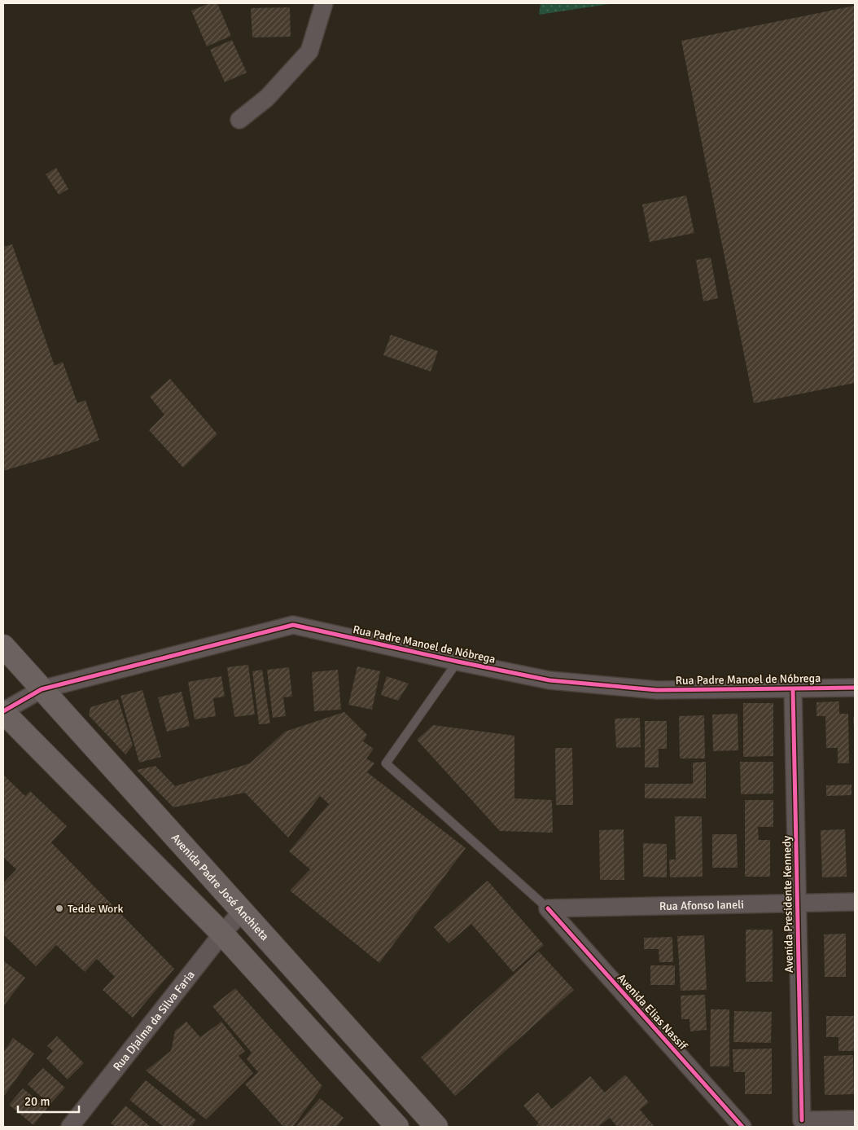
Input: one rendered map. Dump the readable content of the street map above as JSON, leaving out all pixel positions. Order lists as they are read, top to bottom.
{
  "streets": {
    "main road": ["Avenida Padre José Anchieta"],
    "street": [
      "Rua Padre Manoel de Nóbrega",
      "Rua Afonso Ianeli",
      "Avenida Presidente Kennedy",
      "Avenida Elias Nassif",
      "Rua Djalma da Silva Faria"
    ]
  },
  "crossings": [
    ["Rua Padre Manoel de Nóbrega", "Avenida Padre José Anchieta"],
    ["Rua Padre Manoel de Nóbrega", "Avenida Presidente Kennedy"],
    ["Avenida Padre José Anchieta", "Rua Djalma da Silva Faria"],
    ["Rua Afonso Ianeli", "Avenida Presidente Kennedy"],
    ["Rua Afonso Ianeli", "Avenida Elias Nassif"]
  ],
  "places": ["Tedde Work"],
  "scale_bar": "20 m"
}
